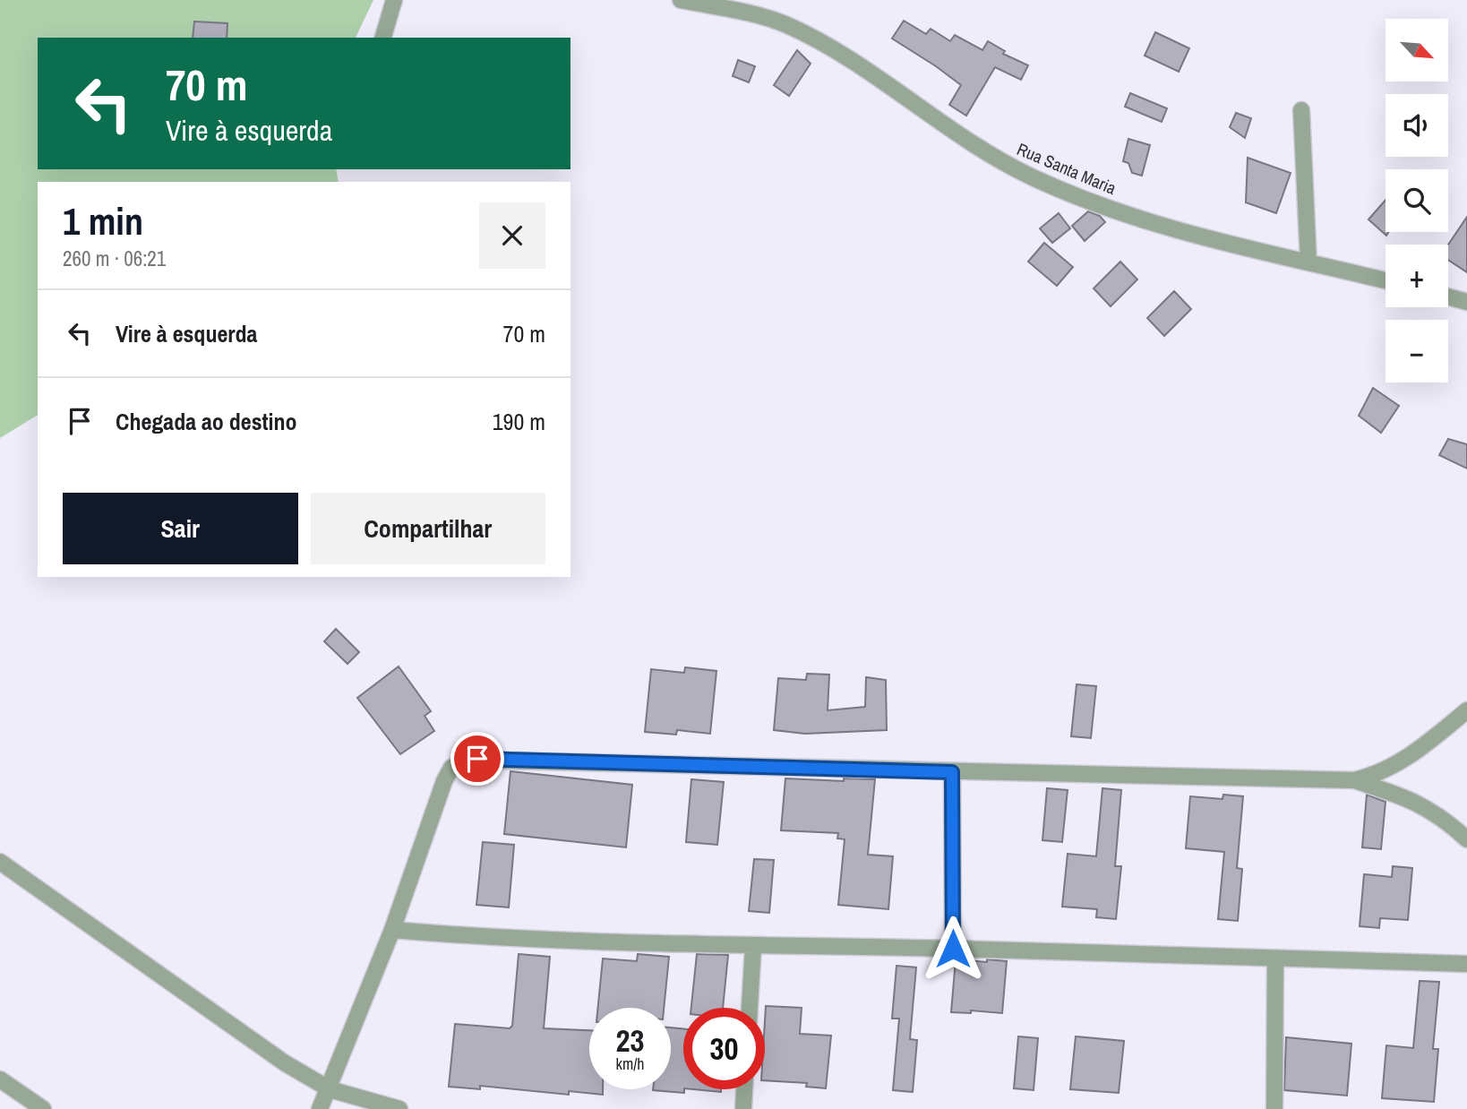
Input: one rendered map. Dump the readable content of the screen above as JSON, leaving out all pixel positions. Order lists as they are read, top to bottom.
{
  "streets": {
    "street": ["Rua Santa Maria"]
  },
  "north": "bottom right",
  "page": {
    "map_buttons": ["+", "−"],
    "turn": ["70 m", "Vire à esquerda"],
    "heading": ["1 min", "260 m · 06:21"],
    "list": [
      {
        "name": "Vire à esquerda",
        "value": "70 m"
      },
      {
        "name": "Chegada ao destino",
        "value": "190 m"
      }
    ],
    "buttons": ["Sair", "Compartilhar"],
    "speed": "23 km/h",
    "limit": "30"
  }
}
